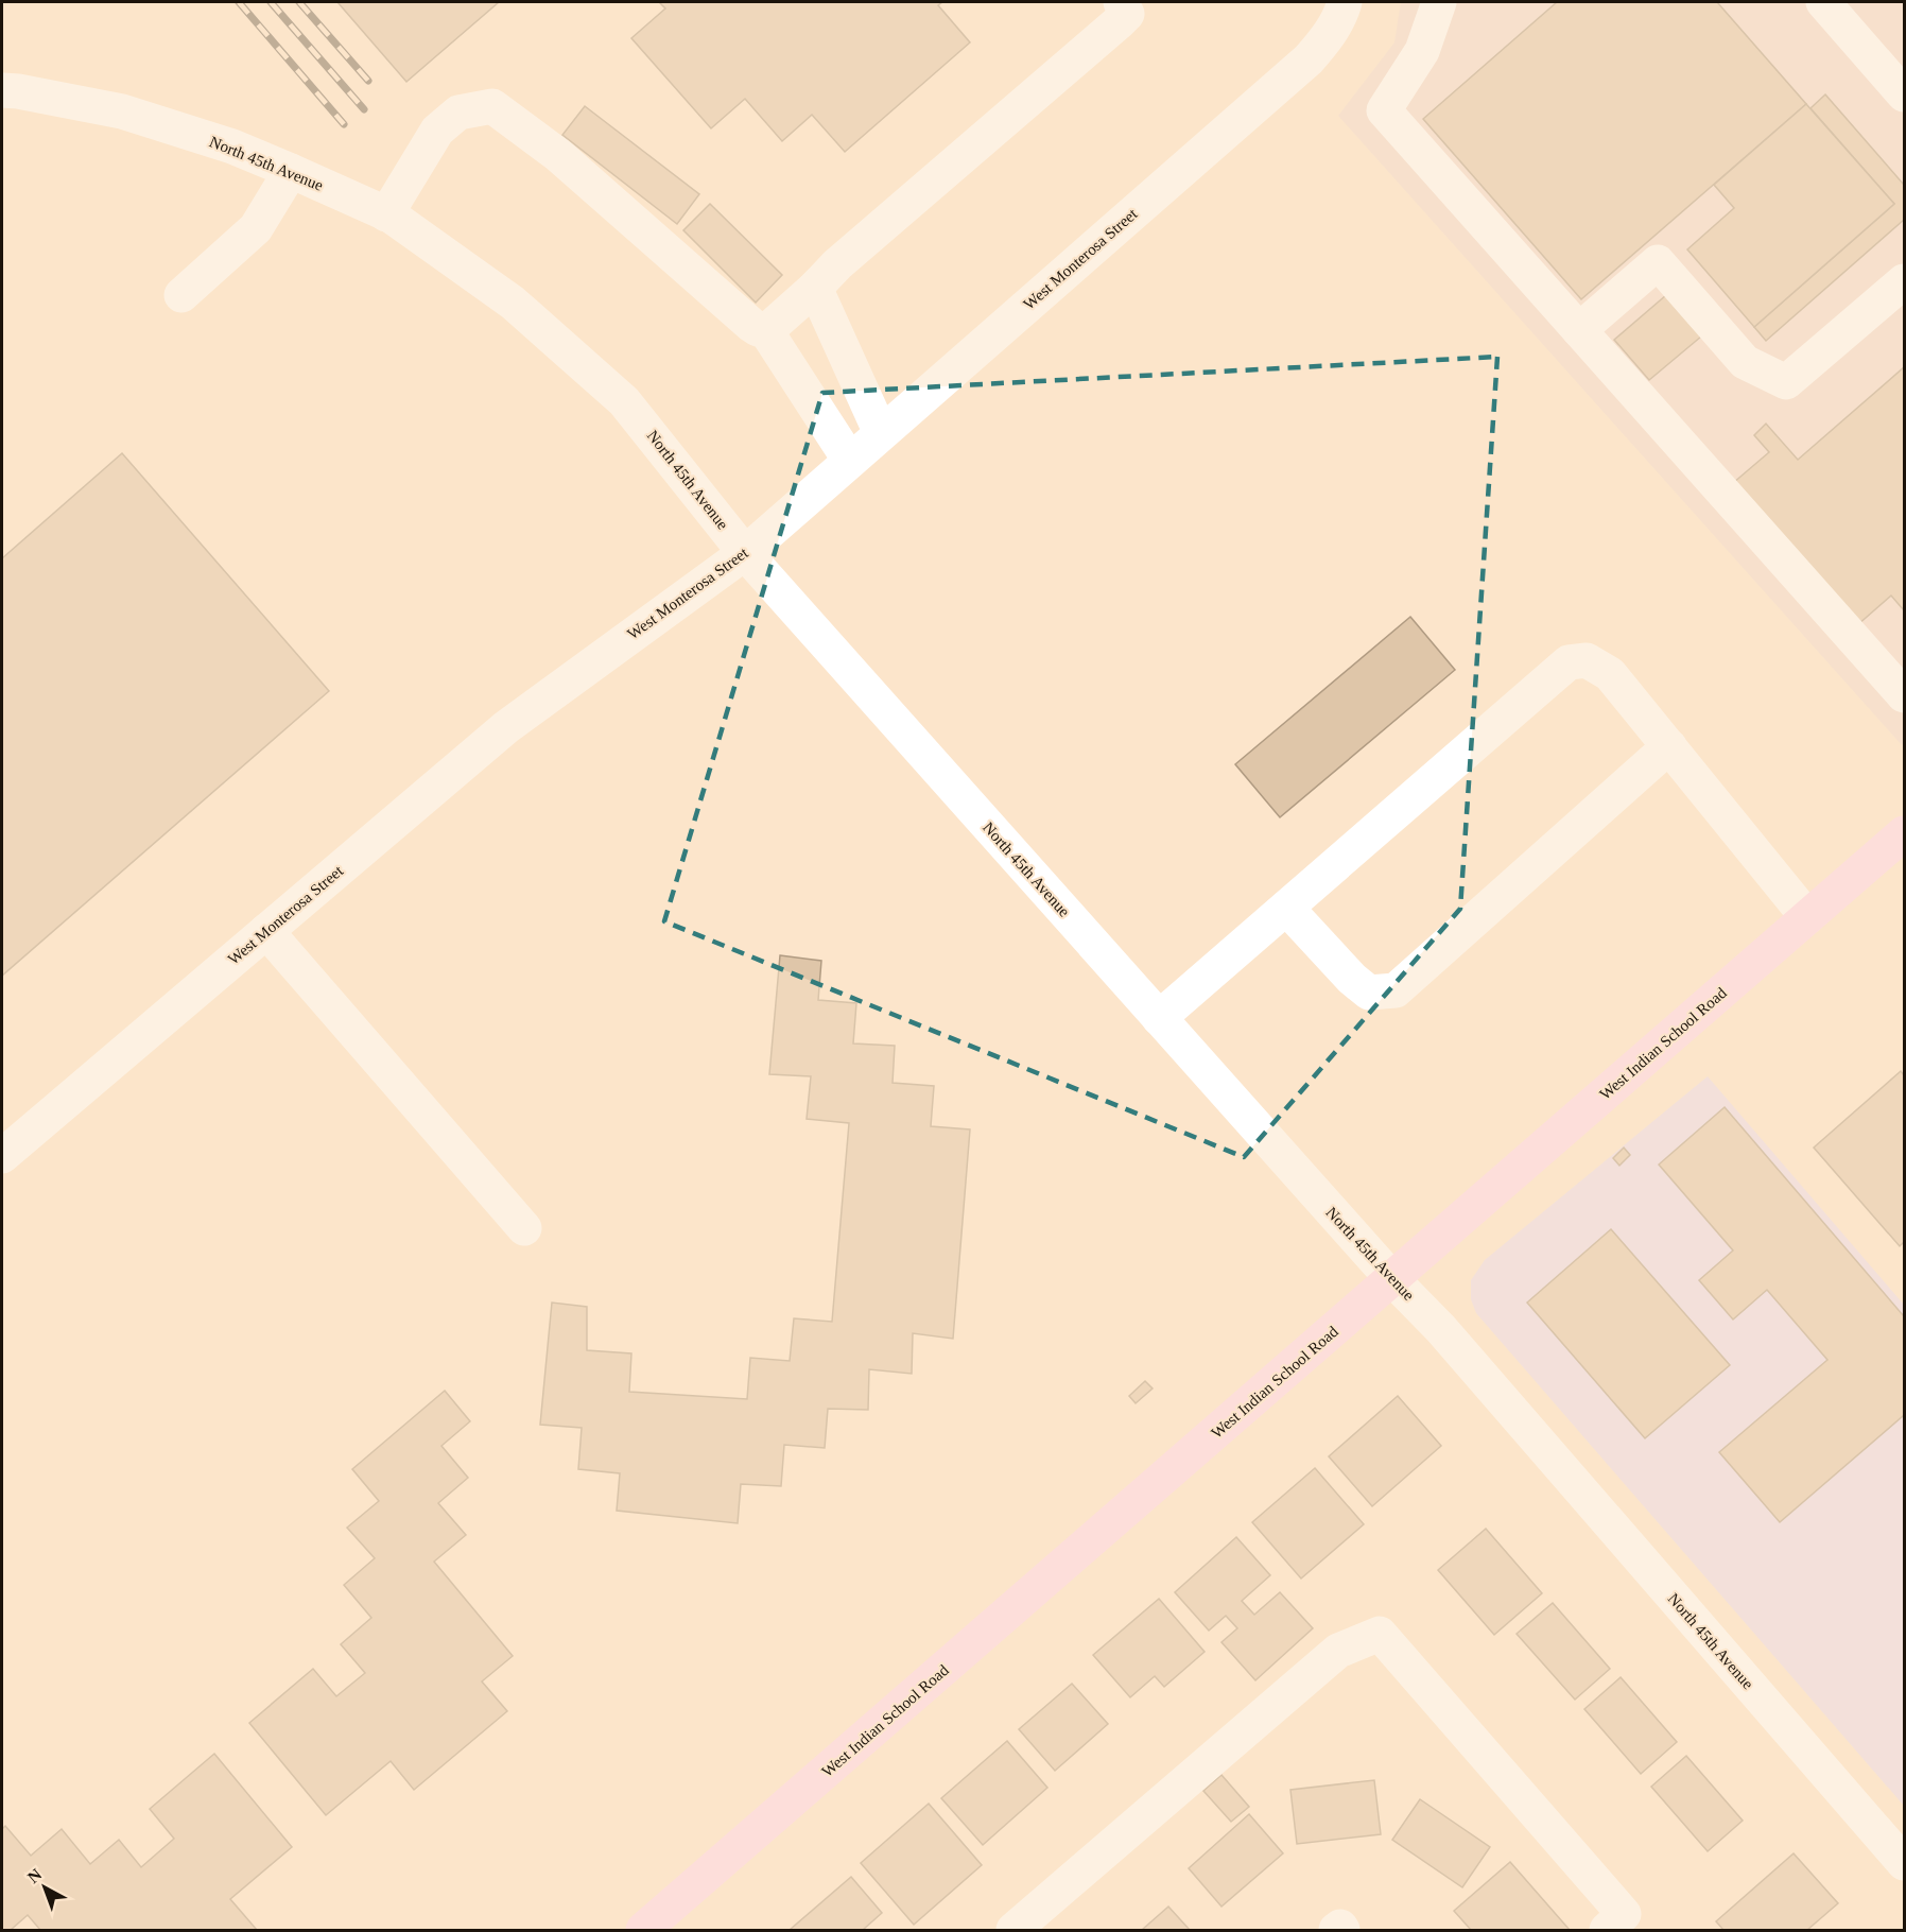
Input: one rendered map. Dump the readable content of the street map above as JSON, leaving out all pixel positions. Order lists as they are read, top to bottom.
{
  "streets": {
    "main road": ["West Indian School Road"],
    "street": ["North 45th Avenue", "West Monterosa Street"]
  },
  "crossings": [
    ["North 45th Avenue", "West Monterosa Street"],
    ["North 45th Avenue", "West Indian School Road"]
  ],
  "north": "top left"
}
